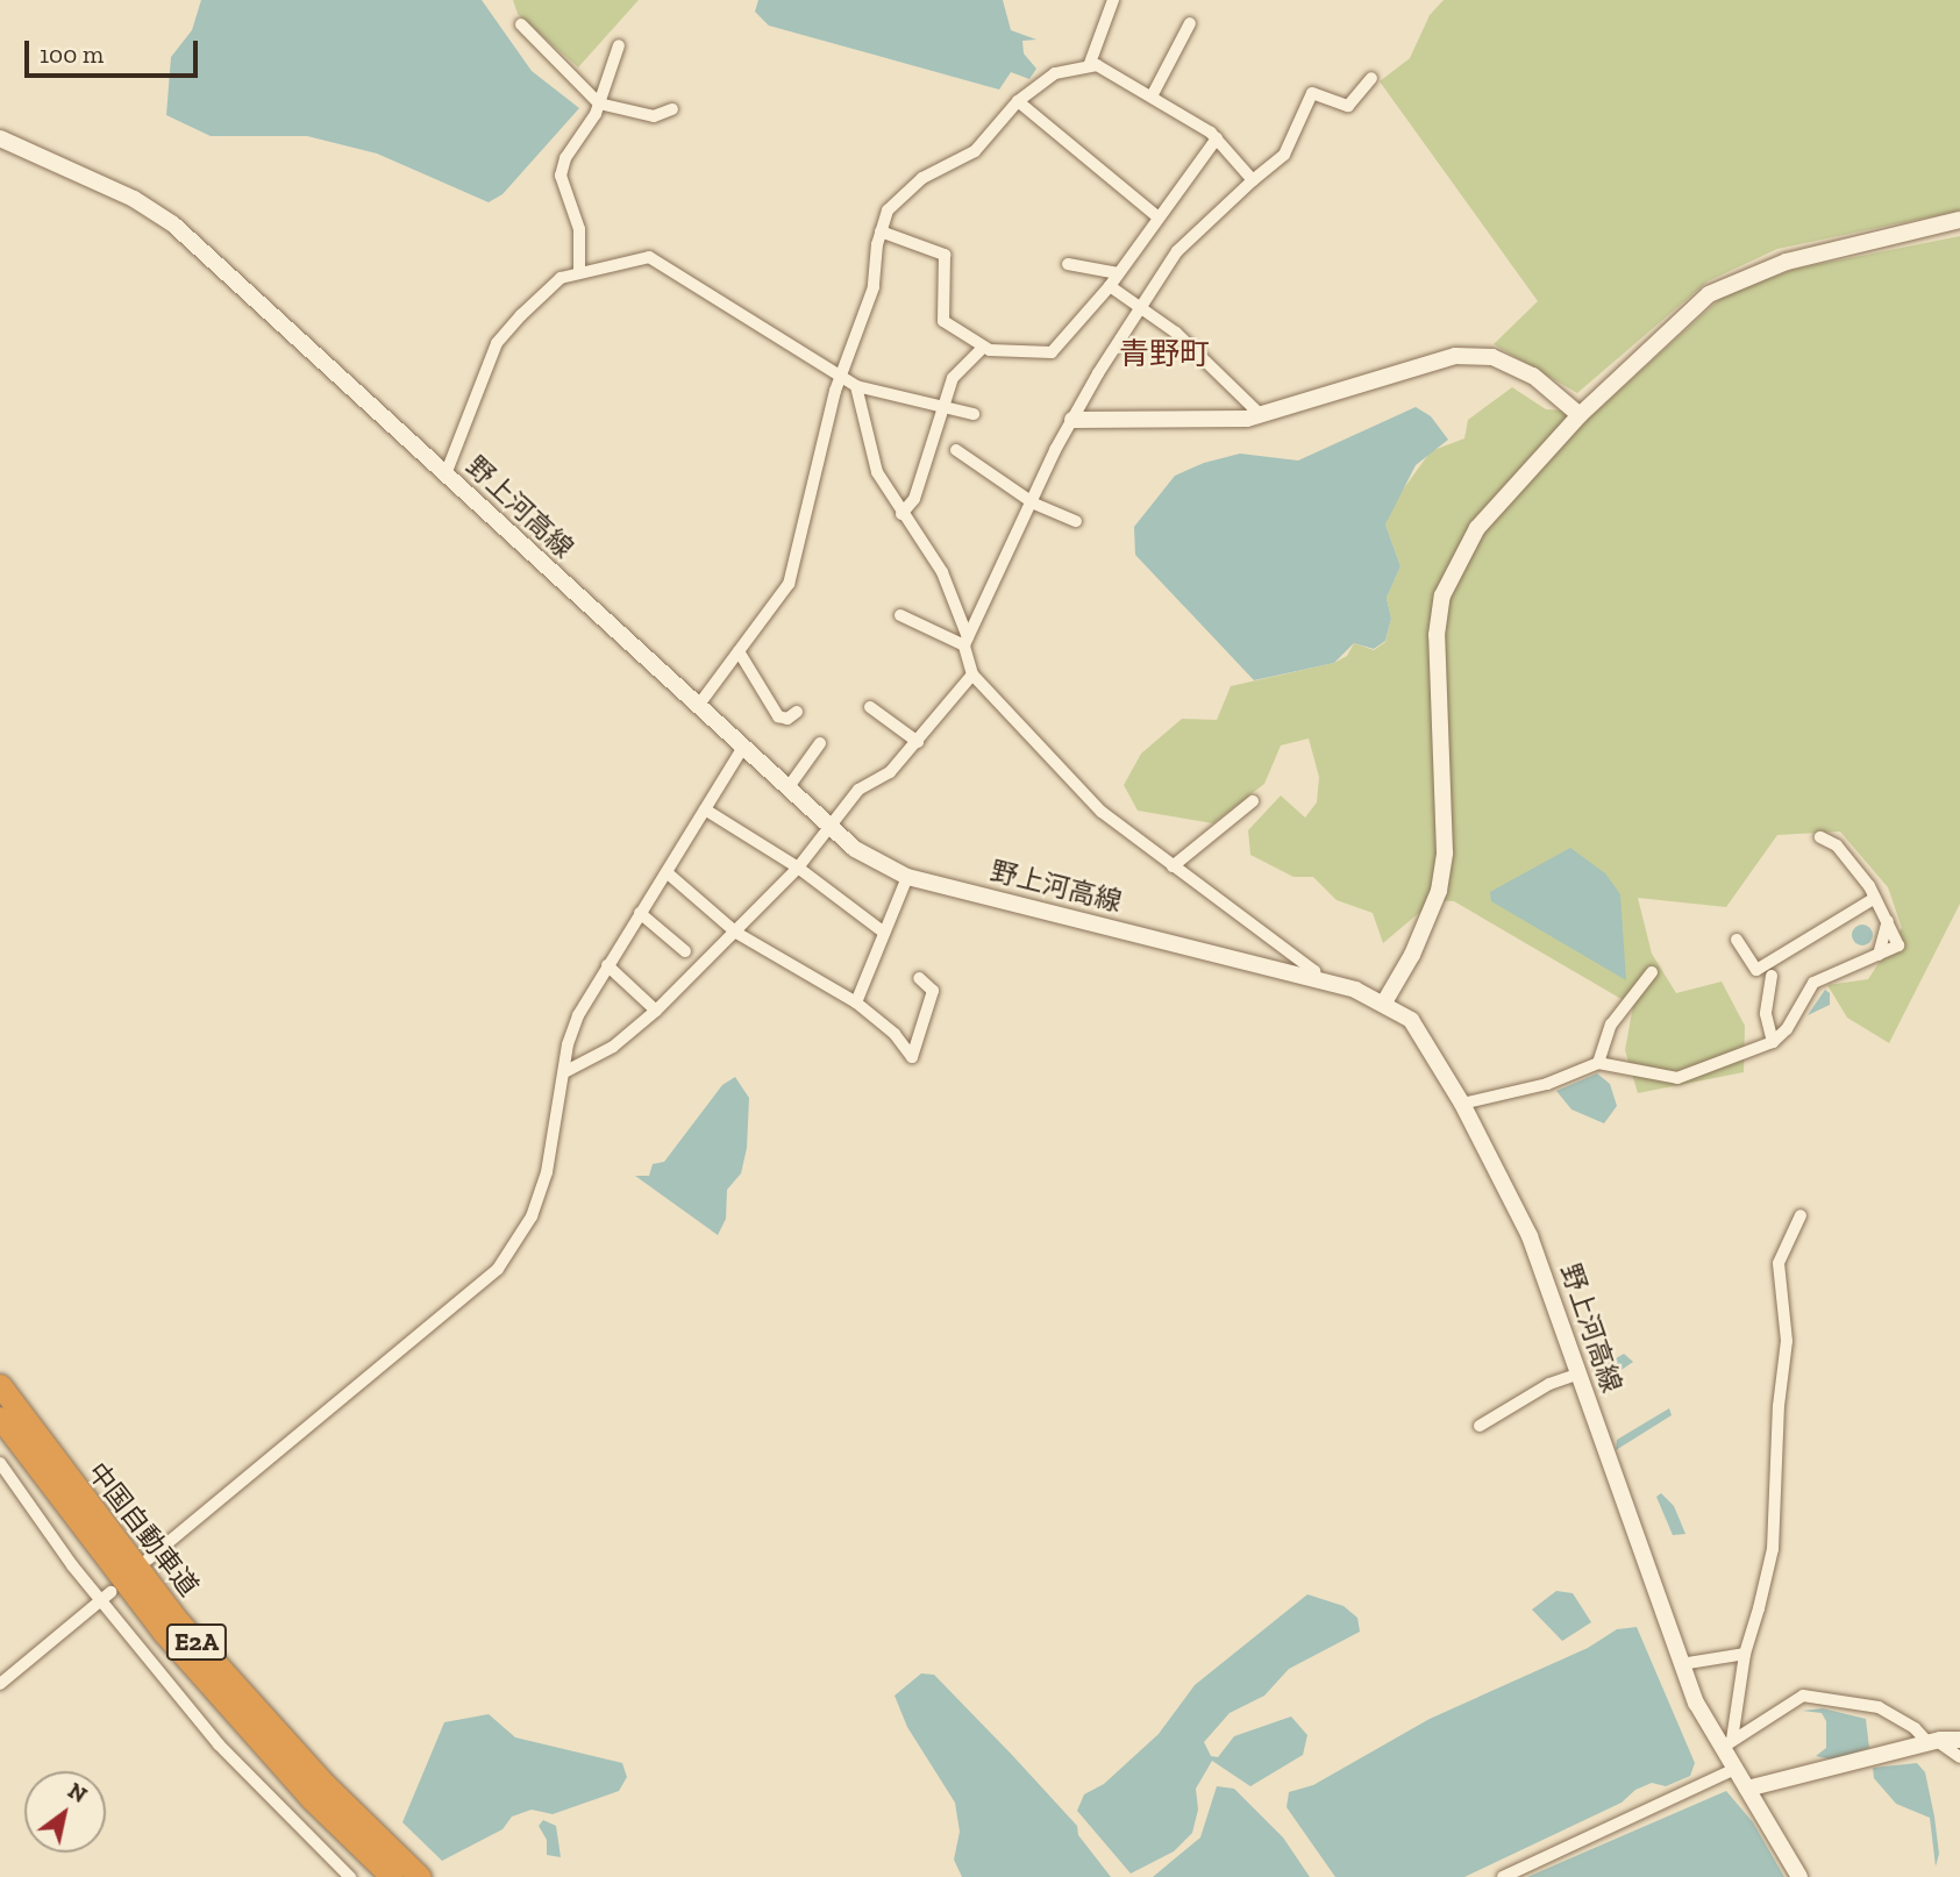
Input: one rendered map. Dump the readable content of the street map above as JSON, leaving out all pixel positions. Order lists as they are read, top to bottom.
{
  "streets": {
    "highway": ["中国自動車道", "E2A"],
    "main road": ["野上河高線"]
  },
  "districts": ["青野町"],
  "scale_bar": "100 m",
  "north": "top right"
}
